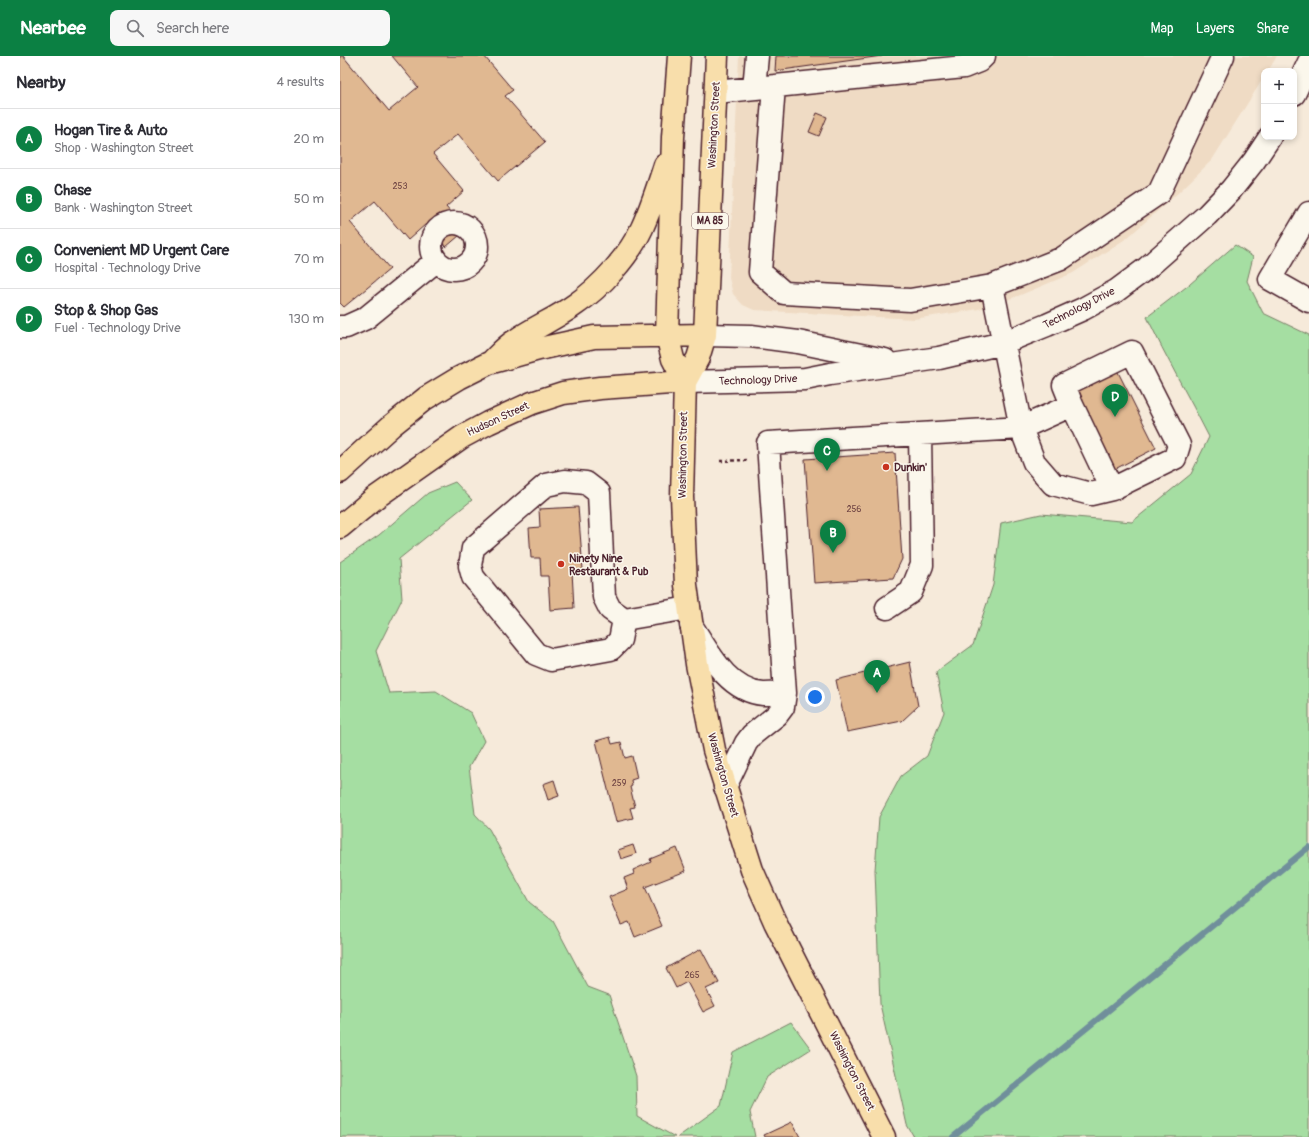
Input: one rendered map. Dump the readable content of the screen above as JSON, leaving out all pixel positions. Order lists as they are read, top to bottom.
{
  "streets": {
    "main road": ["Washington Street", "MA 85", "Hudson Street"],
    "street": ["Technology Drive"]
  },
  "crossings": [
    ["Washington Street", "Technology Drive"],
    ["Washington Street", "Hudson Street"],
    ["Technology Drive", "Hudson Street"]
  ],
  "places": ["Dunkin'", "Ninety Nine Restaurant & Pub"],
  "house_numbers": [
    "253",
    "256",
    "259",
    "265"
  ],
  "page": {
    "header": "Nearbee",
    "search": "Search here",
    "nav": ["Map", "Layers", "Share"],
    "heading": ["Nearby", "4 results"],
    "map_buttons": ["+", "−"],
    "list": [
      {
        "mark": "A",
        "name": "Hogan Tire & Auto",
        "note": "Shop · Washington Street",
        "value": "20 m"
      },
      {
        "mark": "B",
        "name": "Chase",
        "note": "Bank · Washington Street",
        "value": "50 m"
      },
      {
        "mark": "C",
        "name": "Convenient MD Urgent Care",
        "note": "Hospital · Technology Drive",
        "value": "70 m"
      },
      {
        "mark": "D",
        "name": "Stop & Shop Gas",
        "note": "Fuel · Technology Drive",
        "value": "130 m"
      }
    ],
    "pins": [
      "D",
      "C",
      "B",
      "A"
    ]
  }
}
